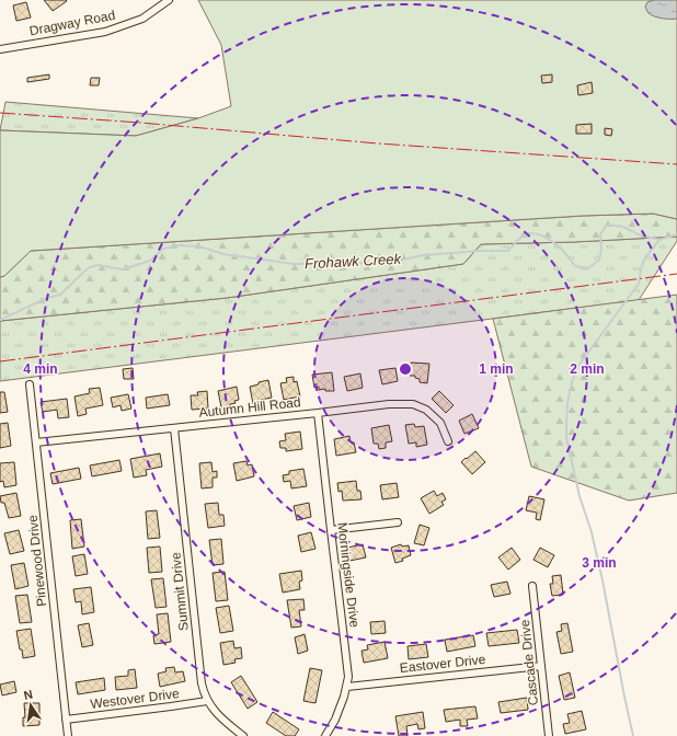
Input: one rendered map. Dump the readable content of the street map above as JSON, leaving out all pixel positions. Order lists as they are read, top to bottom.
{
  "streets": {
    "street": [
      "Dragway Road",
      "Autumn Hill Road",
      "Pinewood Drive",
      "Morningside Drive",
      "Summit Drive",
      "Cascade Drive",
      "Eastover Drive",
      "Westover Drive"
    ]
  },
  "crossings": [
    ["Autumn Hill Road", "Pinewood Drive"],
    ["Autumn Hill Road", "Morningside Drive"],
    ["Autumn Hill Road", "Summit Drive"],
    ["Pinewood Drive", "Westover Drive"],
    ["Morningside Drive", "Eastover Drive"],
    ["Summit Drive", "Westover Drive"],
    ["Cascade Drive", "Eastover Drive"]
  ],
  "water": ["Frohawk Creek"],
  "north": "top",
  "rings": [
    "1 min",
    "2 min",
    "4 min",
    "3 min"
  ]
}
